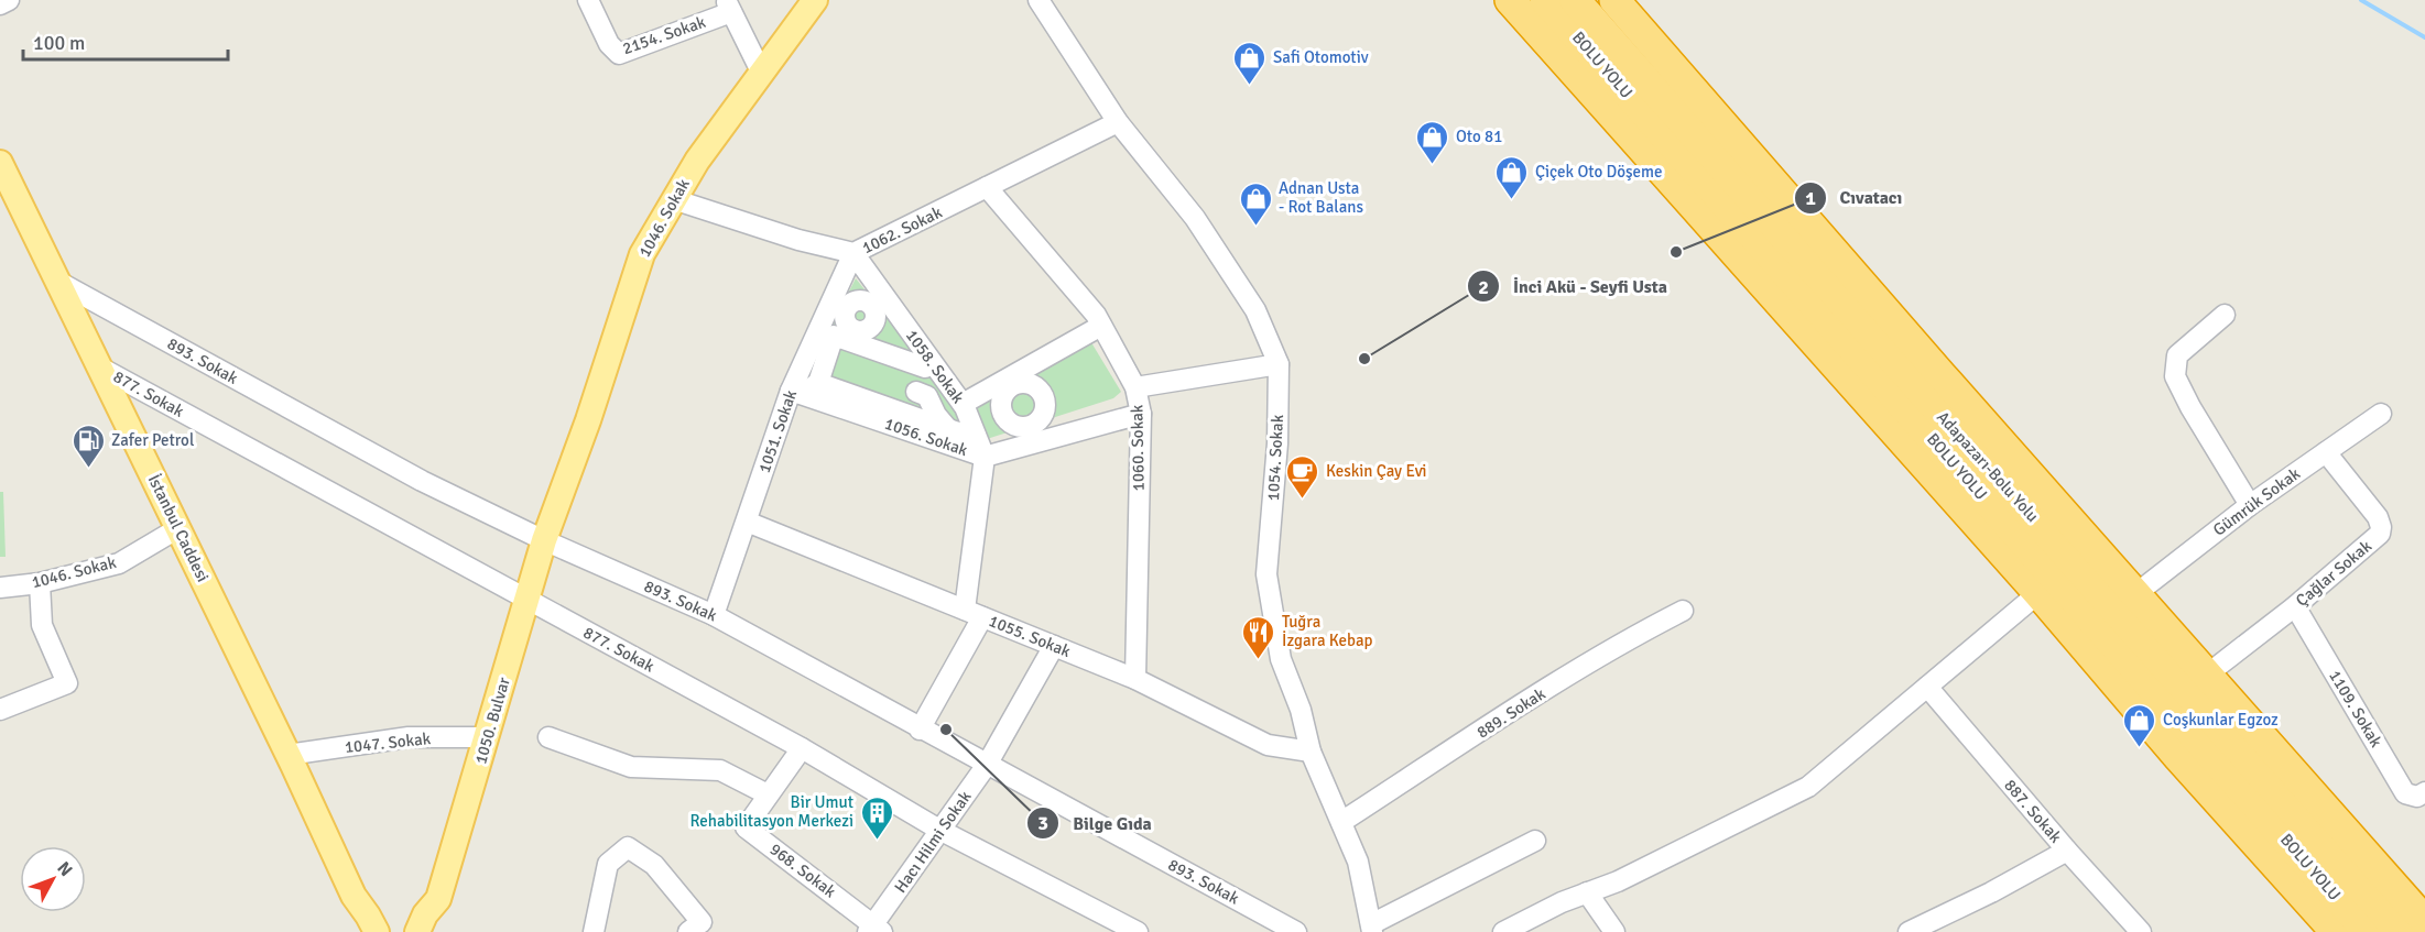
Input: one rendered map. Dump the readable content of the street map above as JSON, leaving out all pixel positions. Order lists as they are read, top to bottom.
{
  "streets": {
    "highway": ["BOLU YOLU", "Adapazarı-Bolu Yolu"],
    "main road": ["1046. Sokak", "İstanbul Caddesi", "1050. Bulvar"],
    "street": [
      "2154. Sokak",
      "1062. Sokak",
      "893. Sokak",
      "1058. Sokak",
      "877. Sokak",
      "1051. Sokak",
      "1056. Sokak",
      "1060. Sokak",
      "1054. Sokak",
      "Gümrük Sokak",
      "Çağlar Sokak",
      "1055. Sokak",
      "1109. Sokak",
      "889. Sokak",
      "1047. Sokak",
      "887. Sokak",
      "Hacı Hilmi Sokak",
      "968. Sokak"
    ]
  },
  "crossings": [
    ["1046. Sokak", "1062. Sokak"],
    ["1046. Sokak", "893. Sokak"],
    ["1046. Sokak", "İstanbul Caddesi"],
    ["1046. Sokak", "1050. Bulvar"],
    ["1062. Sokak", "1058. Sokak"],
    ["1062. Sokak", "1051. Sokak"],
    ["1062. Sokak", "1060. Sokak"],
    ["1062. Sokak", "1054. Sokak"],
    ["893. Sokak", "1051. Sokak"],
    ["893. Sokak", "İstanbul Caddesi"],
    ["893. Sokak", "1050. Bulvar"],
    ["893. Sokak", "Hacı Hilmi Sokak"],
    ["1058. Sokak", "1051. Sokak"],
    ["1058. Sokak", "1056. Sokak"],
    ["877. Sokak", "İstanbul Caddesi"],
    ["877. Sokak", "1050. Bulvar"],
    ["877. Sokak", "Hacı Hilmi Sokak"],
    ["877. Sokak", "968. Sokak"],
    ["1051. Sokak", "1056. Sokak"],
    ["1051. Sokak", "1055. Sokak"],
    ["1056. Sokak", "1060. Sokak"],
    ["1060. Sokak", "1055. Sokak"],
    ["1054. Sokak", "1055. Sokak"],
    ["1054. Sokak", "889. Sokak"],
    ["Gümrük Sokak", "Çağlar Sokak"],
    ["İstanbul Caddesi", "1047. Sokak"],
    ["Çağlar Sokak", "1109. Sokak"],
    ["1055. Sokak", "Hacı Hilmi Sokak"],
    ["1050. Bulvar", "1047. Sokak"],
    ["Hacı Hilmi Sokak", "968. Sokak"]
  ],
  "places": {
    "shop": [
      "Safi Otomotiv",
      "Oto 81",
      "Çiçek Oto Döşeme",
      "Adnan Usta - Rot Balans",
      "Coşkunlar Egzoz"
    ],
    "other": ["Cıvatacı", "İnci Akü - Seyfi Usta", "Bilge Gıda"],
    "fuel station": ["Zafer Petrol"],
    "cafe": ["Keskin Çay Evi"],
    "restaurant": ["Tuğra İzgara Kebap"],
    "building": ["Bir Umut Rehabilitasyon Merkezi"]
  },
  "scale_bar": "100 m",
  "north": "top right"
}
